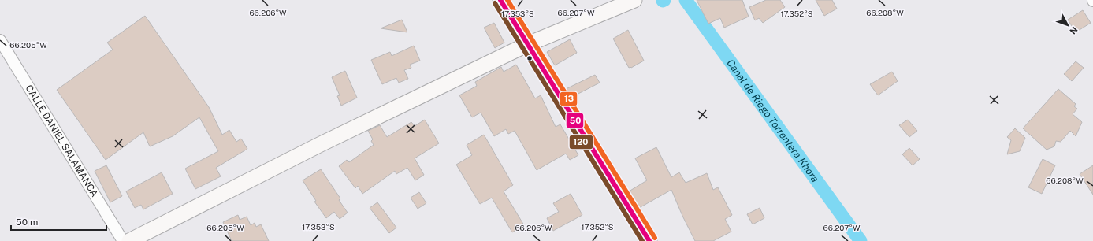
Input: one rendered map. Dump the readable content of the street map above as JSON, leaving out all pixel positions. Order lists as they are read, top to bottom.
{
  "streets": {
    "street": ["CALLE DANIEL SALAMANCA"]
  },
  "water": ["Canal de Riego Torrentera Khora"],
  "lines": ["transit line 50", "transit line 13", "transit line 120"],
  "scale_bar": "50 m",
  "north": "bottom right",
  "coordinates": [
    "66.206°W",
    "66.207°W",
    "66.208°W",
    "17.353°S",
    "17.352°S",
    "66.205°W"
  ]
}
